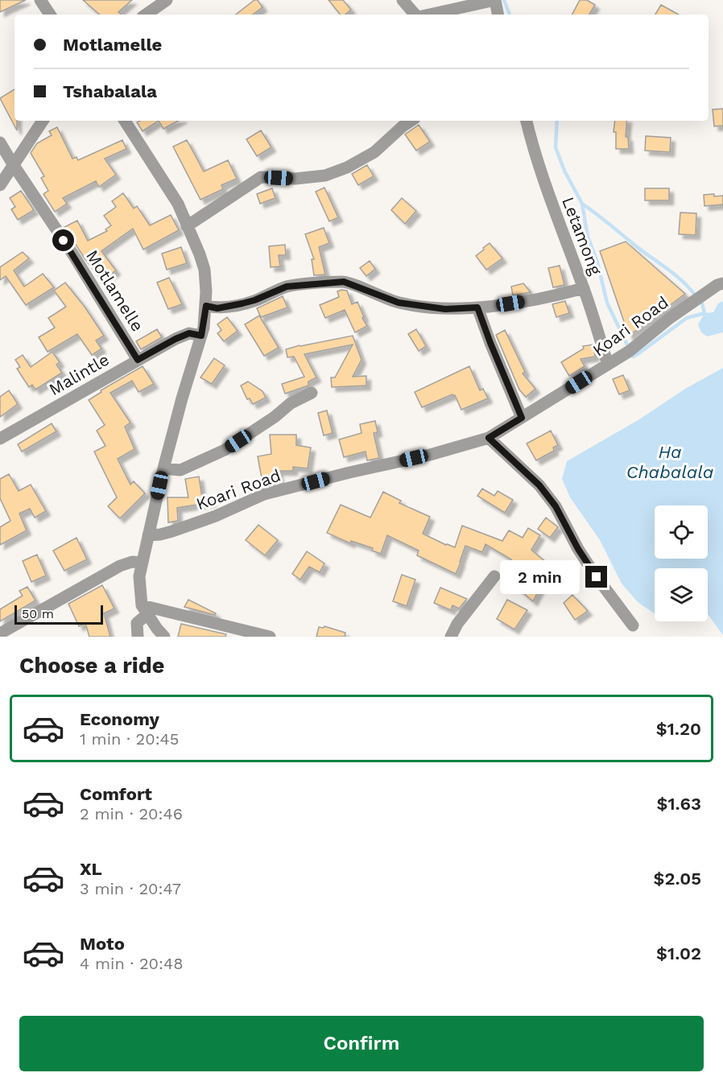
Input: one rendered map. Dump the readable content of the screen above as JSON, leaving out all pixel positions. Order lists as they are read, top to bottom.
{
  "streets": {
    "street": [
      "Letamong",
      "Motlamelle",
      "Koari Road",
      "Malintle"
    ]
  },
  "crossings": [
    ["Letamong", "Koari Road"],
    ["Motlamelle", "Malintle"]
  ],
  "water": ["Ha Chabalala"],
  "scale_bar": "50 m",
  "page": {
    "banner": ["Motlamelle", "Tshabalala"],
    "bubble": "2 min",
    "scale": "50 m",
    "heading": "Choose a ride",
    "list": [
      {
        "name": "Economy",
        "note": "1 min · 20:45",
        "value": "$1.20"
      },
      {
        "name": "Comfort",
        "note": "2 min · 20:46",
        "value": "$1.63"
      },
      {
        "name": "XL",
        "note": "3 min · 20:47",
        "value": "$2.05"
      },
      {
        "name": "Moto",
        "note": "4 min · 20:48",
        "value": "$1.02"
      }
    ],
    "buttons": "Confirm"
  }
}
